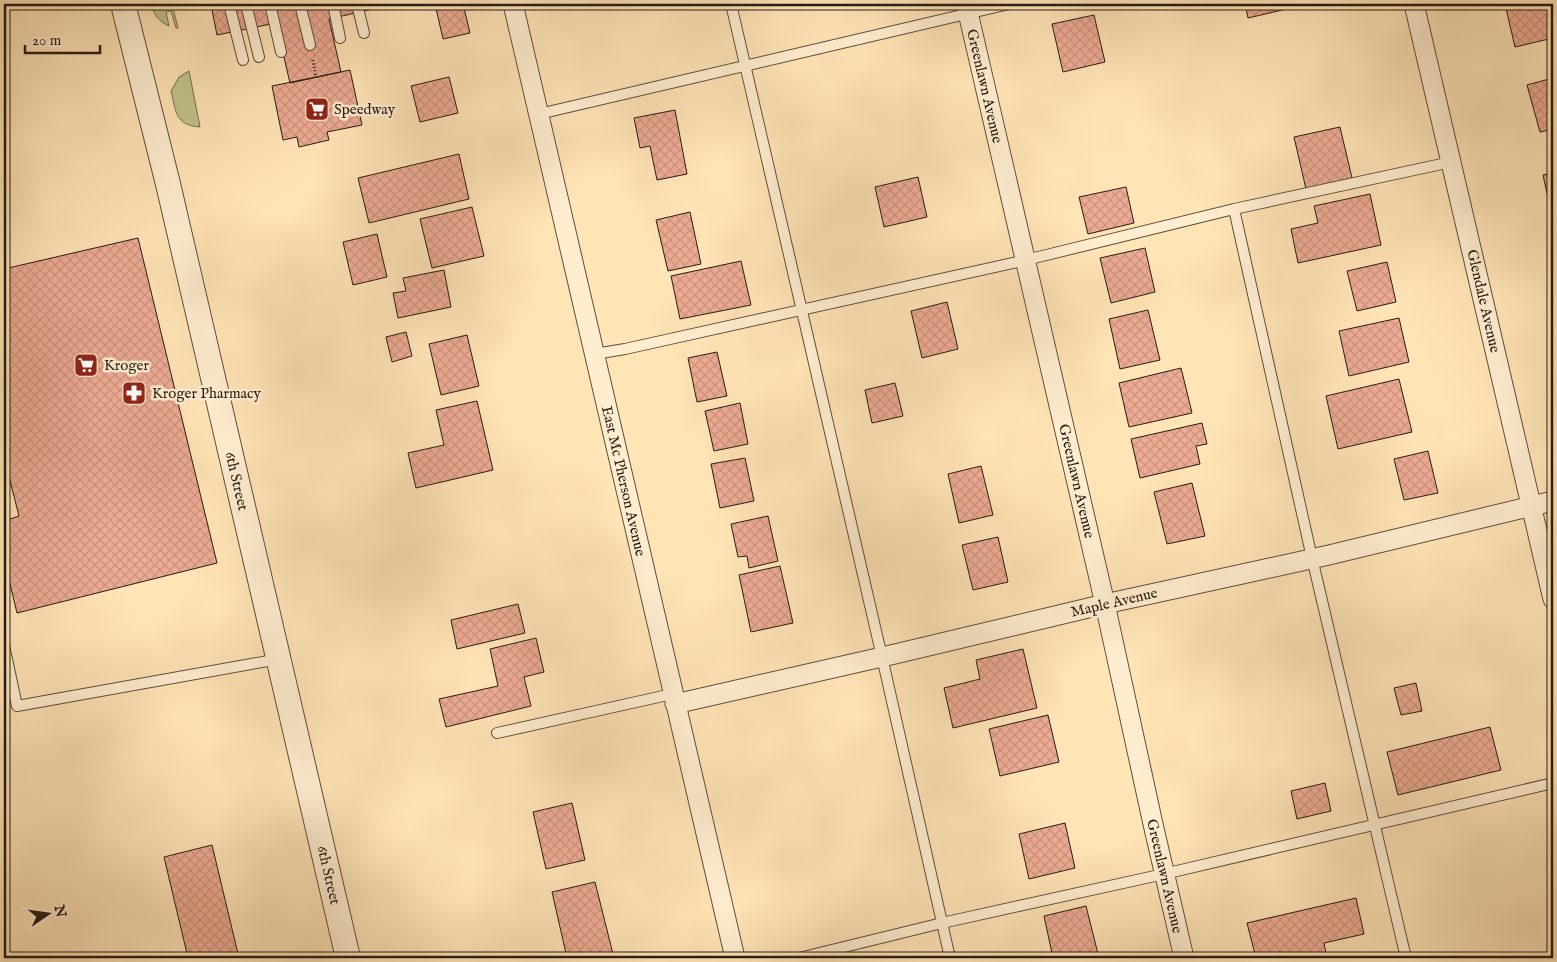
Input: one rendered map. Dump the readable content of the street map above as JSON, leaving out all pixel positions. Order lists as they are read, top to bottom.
{
  "streets": {
    "street": [
      "Greenlawn Avenue",
      "Glendale Avenue",
      "6th Street",
      "East Mc Pherson Avenue",
      "Maple Avenue"
    ]
  },
  "crossings": [
    ["Greenlawn Avenue", "Maple Avenue"],
    ["Glendale Avenue", "Maple Avenue"],
    ["East Mc Pherson Avenue", "Maple Avenue"]
  ],
  "places": {
    "supermarket": ["Speedway", "Kroger"],
    "pharmacy": ["Kroger Pharmacy"]
  },
  "scale_bar": "20 m",
  "north": "right"
}
